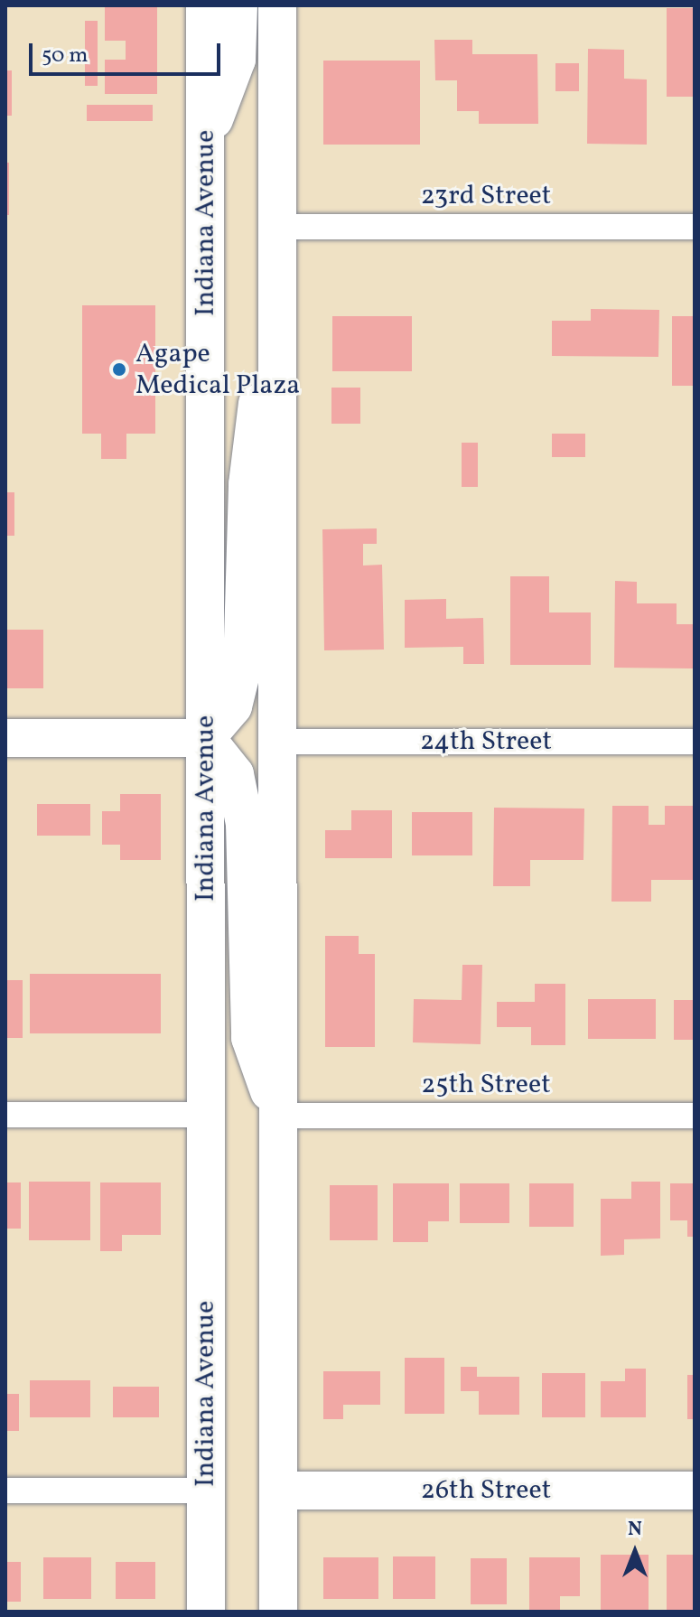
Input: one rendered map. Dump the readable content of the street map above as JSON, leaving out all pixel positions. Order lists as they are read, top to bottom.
{
  "streets": {
    "main road": ["Indiana Avenue", "26th Street"],
    "street": ["23rd Street", "24th Street", "25th Street"]
  },
  "places": ["Agape Medical Plaza"],
  "scale_bar": "50 m",
  "north": "top"
}
